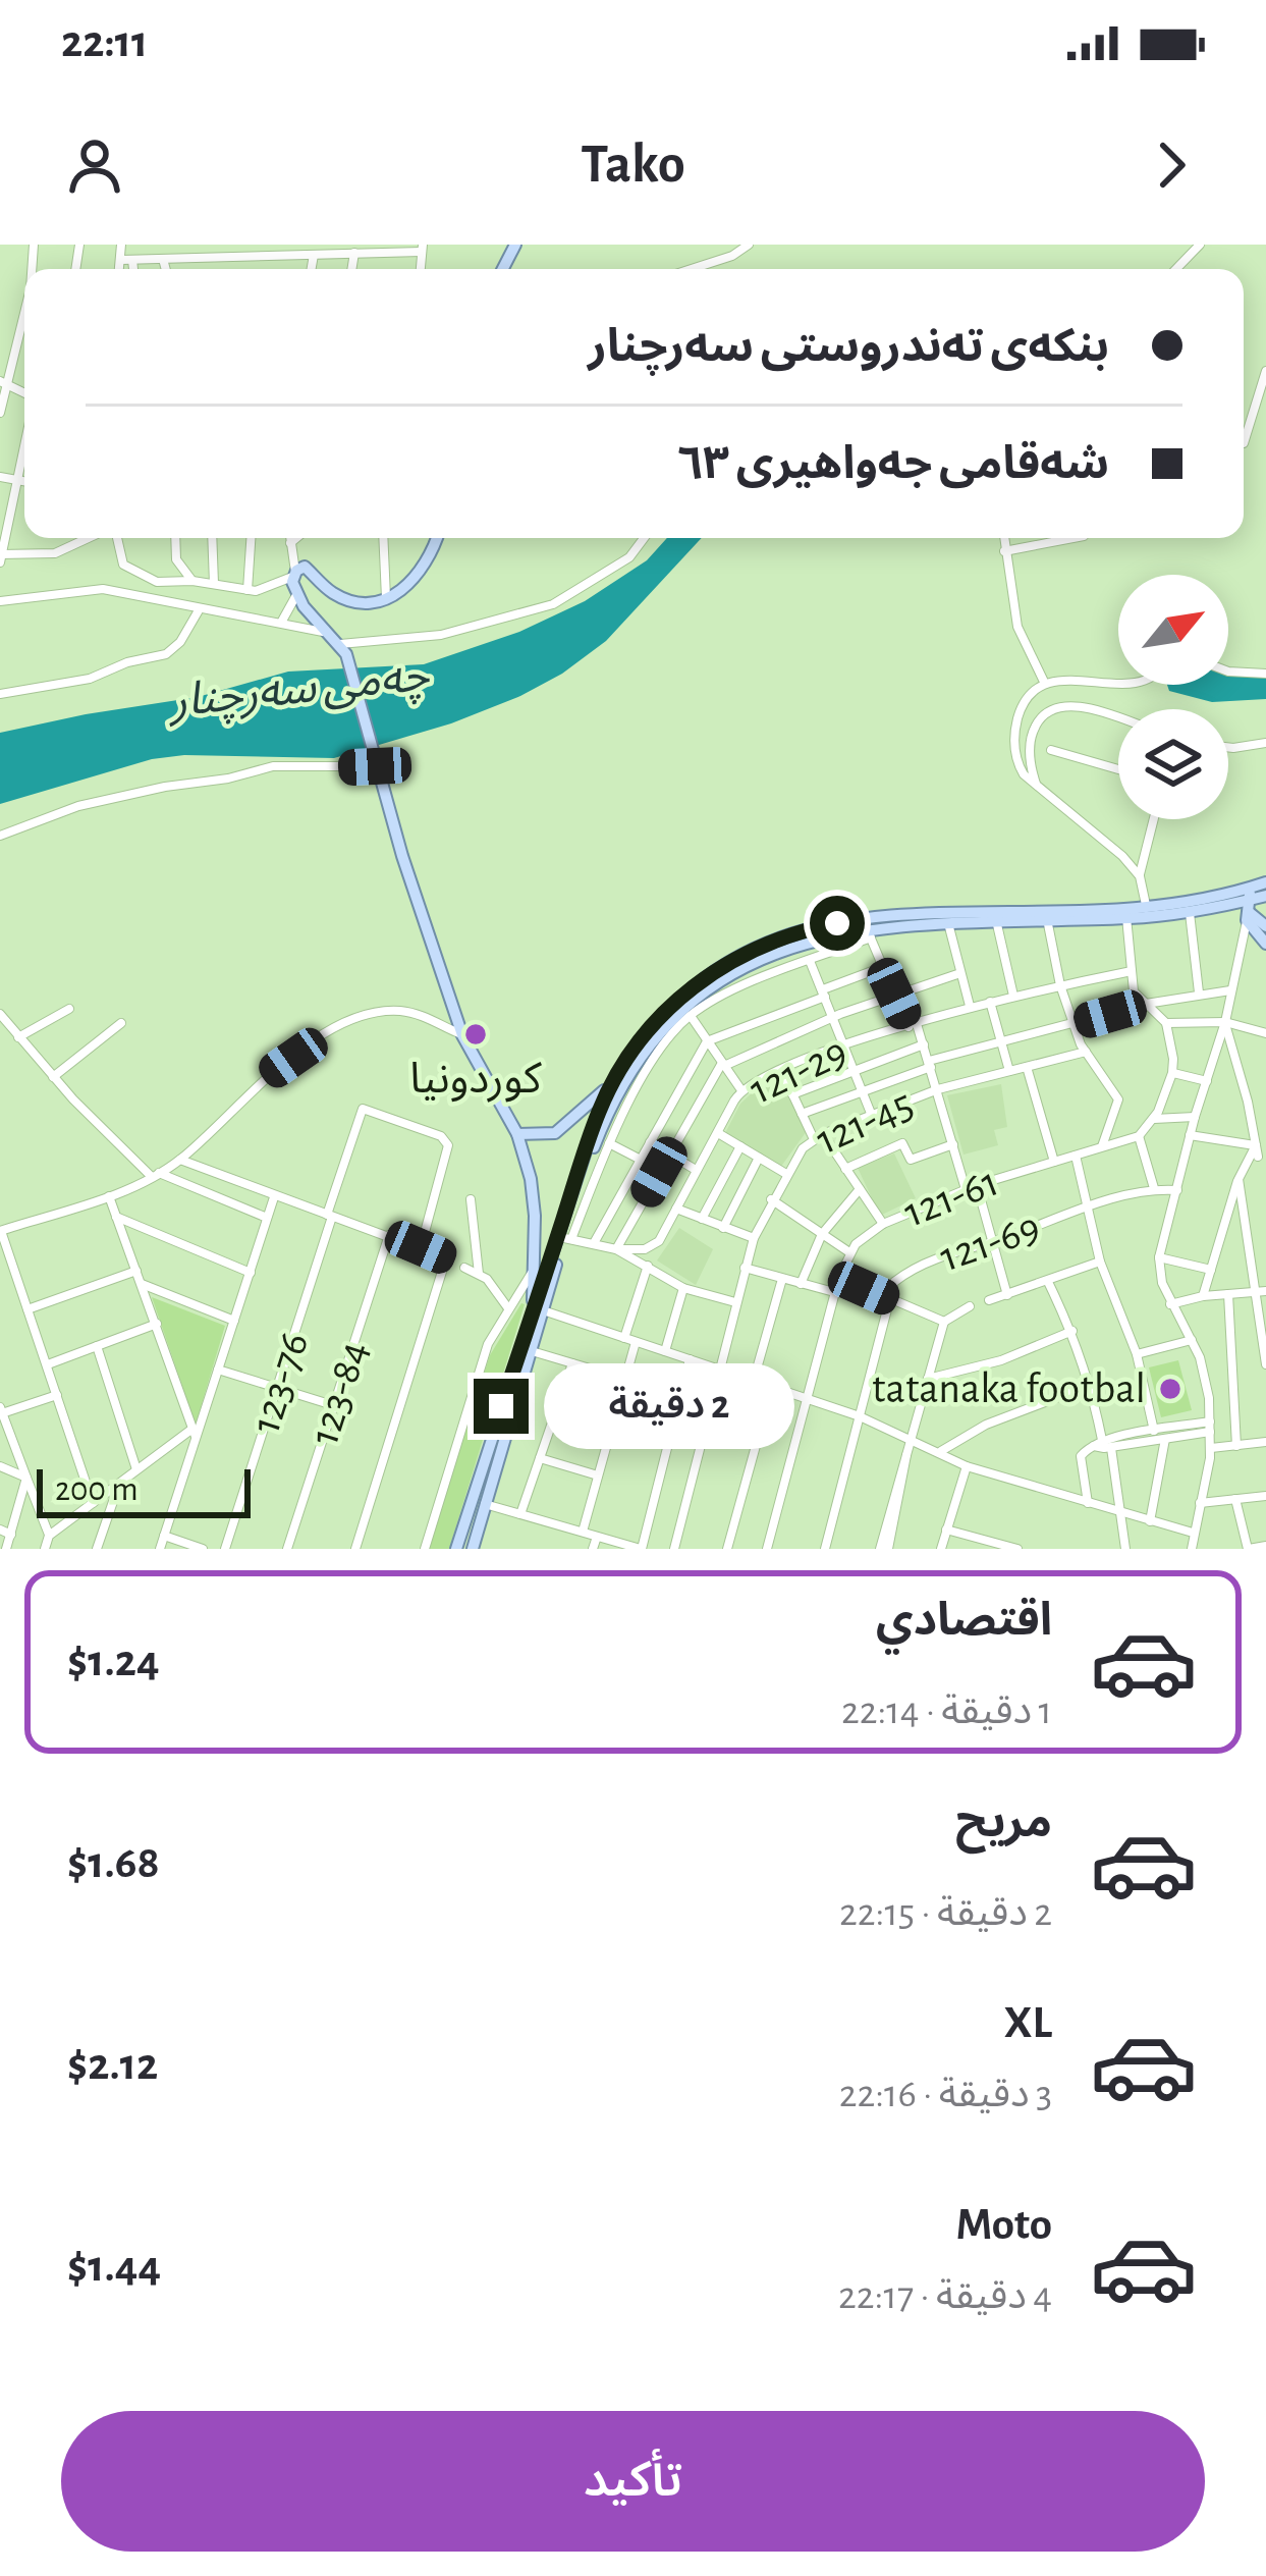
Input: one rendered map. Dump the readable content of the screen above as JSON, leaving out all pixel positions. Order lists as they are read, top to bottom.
{
  "streets": {
    "street": [
      "121-29",
      "121-45",
      "121-61",
      "121-69",
      "123-76",
      "123-84"
    ]
  },
  "water": ["چەمی سەرچنار"],
  "places": ["كوردونيا", "tatanaka footbal"],
  "scale_bar": "200 m",
  "north": "top right",
  "page": {
    "status": "22:11",
    "header": "Tako",
    "banner": ["بنکەی تەندروستی سەرچنار", "شەقامی جەواهیری ٦٣"],
    "bubble": "2 دقيقة",
    "scale": "200 m",
    "list": [
      {
        "name": "اقتصادي",
        "note": "1 دقيقة · 22:14",
        "value": "$1.24"
      },
      {
        "name": "مريح",
        "note": "2 دقيقة · 22:15",
        "value": "$1.68"
      },
      {
        "name": "XL",
        "note": "3 دقيقة · 22:16",
        "value": "$2.12"
      },
      {
        "name": "Moto",
        "note": "4 دقيقة · 22:17",
        "value": "$1.44"
      }
    ],
    "buttons": "تأكيد"
  }
}
